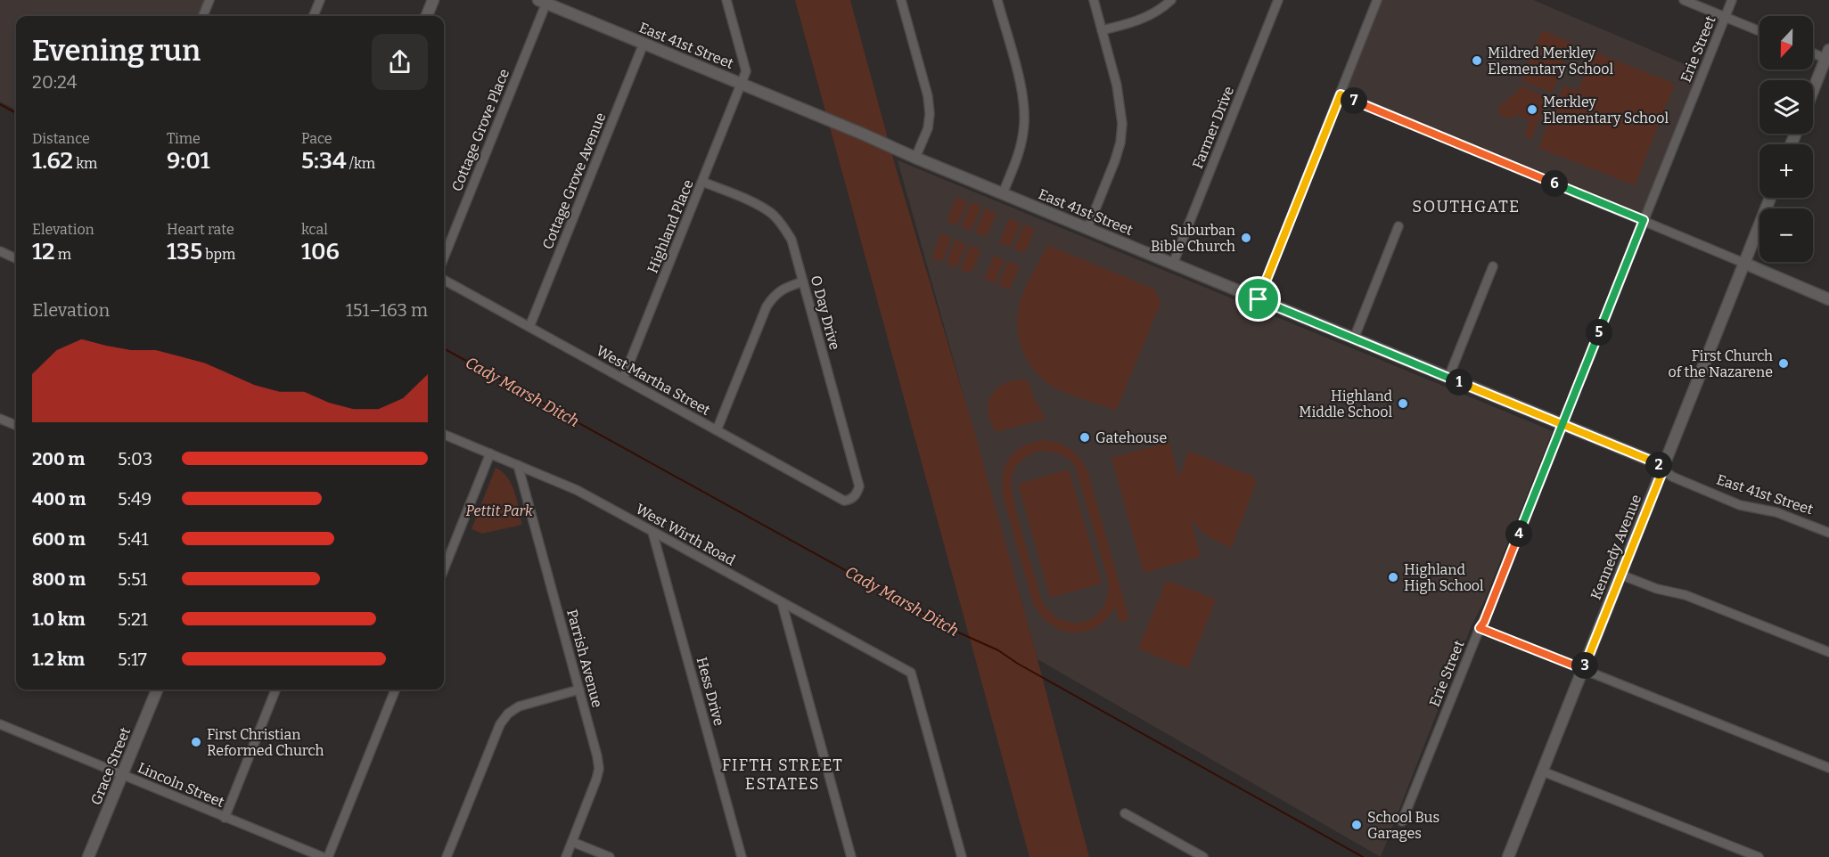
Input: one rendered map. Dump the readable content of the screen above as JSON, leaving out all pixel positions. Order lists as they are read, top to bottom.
{
  "streets": {
    "street": [
      "East 41st Street",
      "Erie Street",
      "Farmer Drive",
      "Cottage Grove Place",
      "Cottage Grove Avenue",
      "Highland Place",
      "O Day Drive",
      "West Martha Street",
      "West Wirth Road",
      "Kennedy Avenue",
      "Parrish Avenue",
      "Hess Drive",
      "Grace Street",
      "Lincoln Street"
    ]
  },
  "crossings": [
    ["East 41st Street", "Erie Street"],
    ["East 41st Street", "Farmer Drive"],
    ["East 41st Street", "Cottage Grove Place"],
    ["East 41st Street", "Cottage Grove Avenue"],
    ["East 41st Street", "Highland Place"],
    ["East 41st Street", "Kennedy Avenue"],
    ["Cottage Grove Avenue", "West Martha Street"],
    ["Highland Place", "O Day Drive"],
    ["Highland Place", "West Martha Street"],
    ["O Day Drive", "West Martha Street"],
    ["West Wirth Road", "Parrish Avenue"],
    ["West Wirth Road", "Hess Drive"],
    ["Grace Street", "Lincoln Street"]
  ],
  "districts": ["SOUTHGATE", "FIFTH STREET ESTATES"],
  "water": ["Cady Marsh Ditch"],
  "parks": ["Pettit Park"],
  "places": [
    "Mildred Merkley Elementary School",
    "Merkley Elementary School",
    "Suburban Bible Church",
    "First Church of the Nazarene",
    "Highland Middle School",
    "Gatehouse",
    "Highland High School",
    "First Christian Reformed Church",
    "School Bus Garages"
  ],
  "north": "bottom",
  "page": {
    "map_buttons": ["+", "−"],
    "heading": ["Evening run", "20:24"],
    "pins": [
      "7",
      "6",
      "5",
      "1",
      "2",
      "4",
      "3"
    ],
    "stats": [
      ["Distance", "1.62 km"],
      ["Time", "9:01"],
      ["Pace", "5:34 /km"],
      ["Elevation", "12 m"],
      ["Heart rate", "135 bpm"],
      ["kcal", "106"]
    ],
    "chart": ["Elevation", "151–163 m"],
    "list": [
      {
        "name": "200 m",
        "note": "5:03"
      },
      {
        "name": "400 m",
        "note": "5:49"
      },
      {
        "name": "600 m",
        "note": "5:41"
      },
      {
        "name": "800 m",
        "note": "5:51"
      },
      {
        "name": "1.0 km",
        "note": "5:21"
      },
      {
        "name": "1.2 km",
        "note": "5:17"
      }
    ]
  }
}
